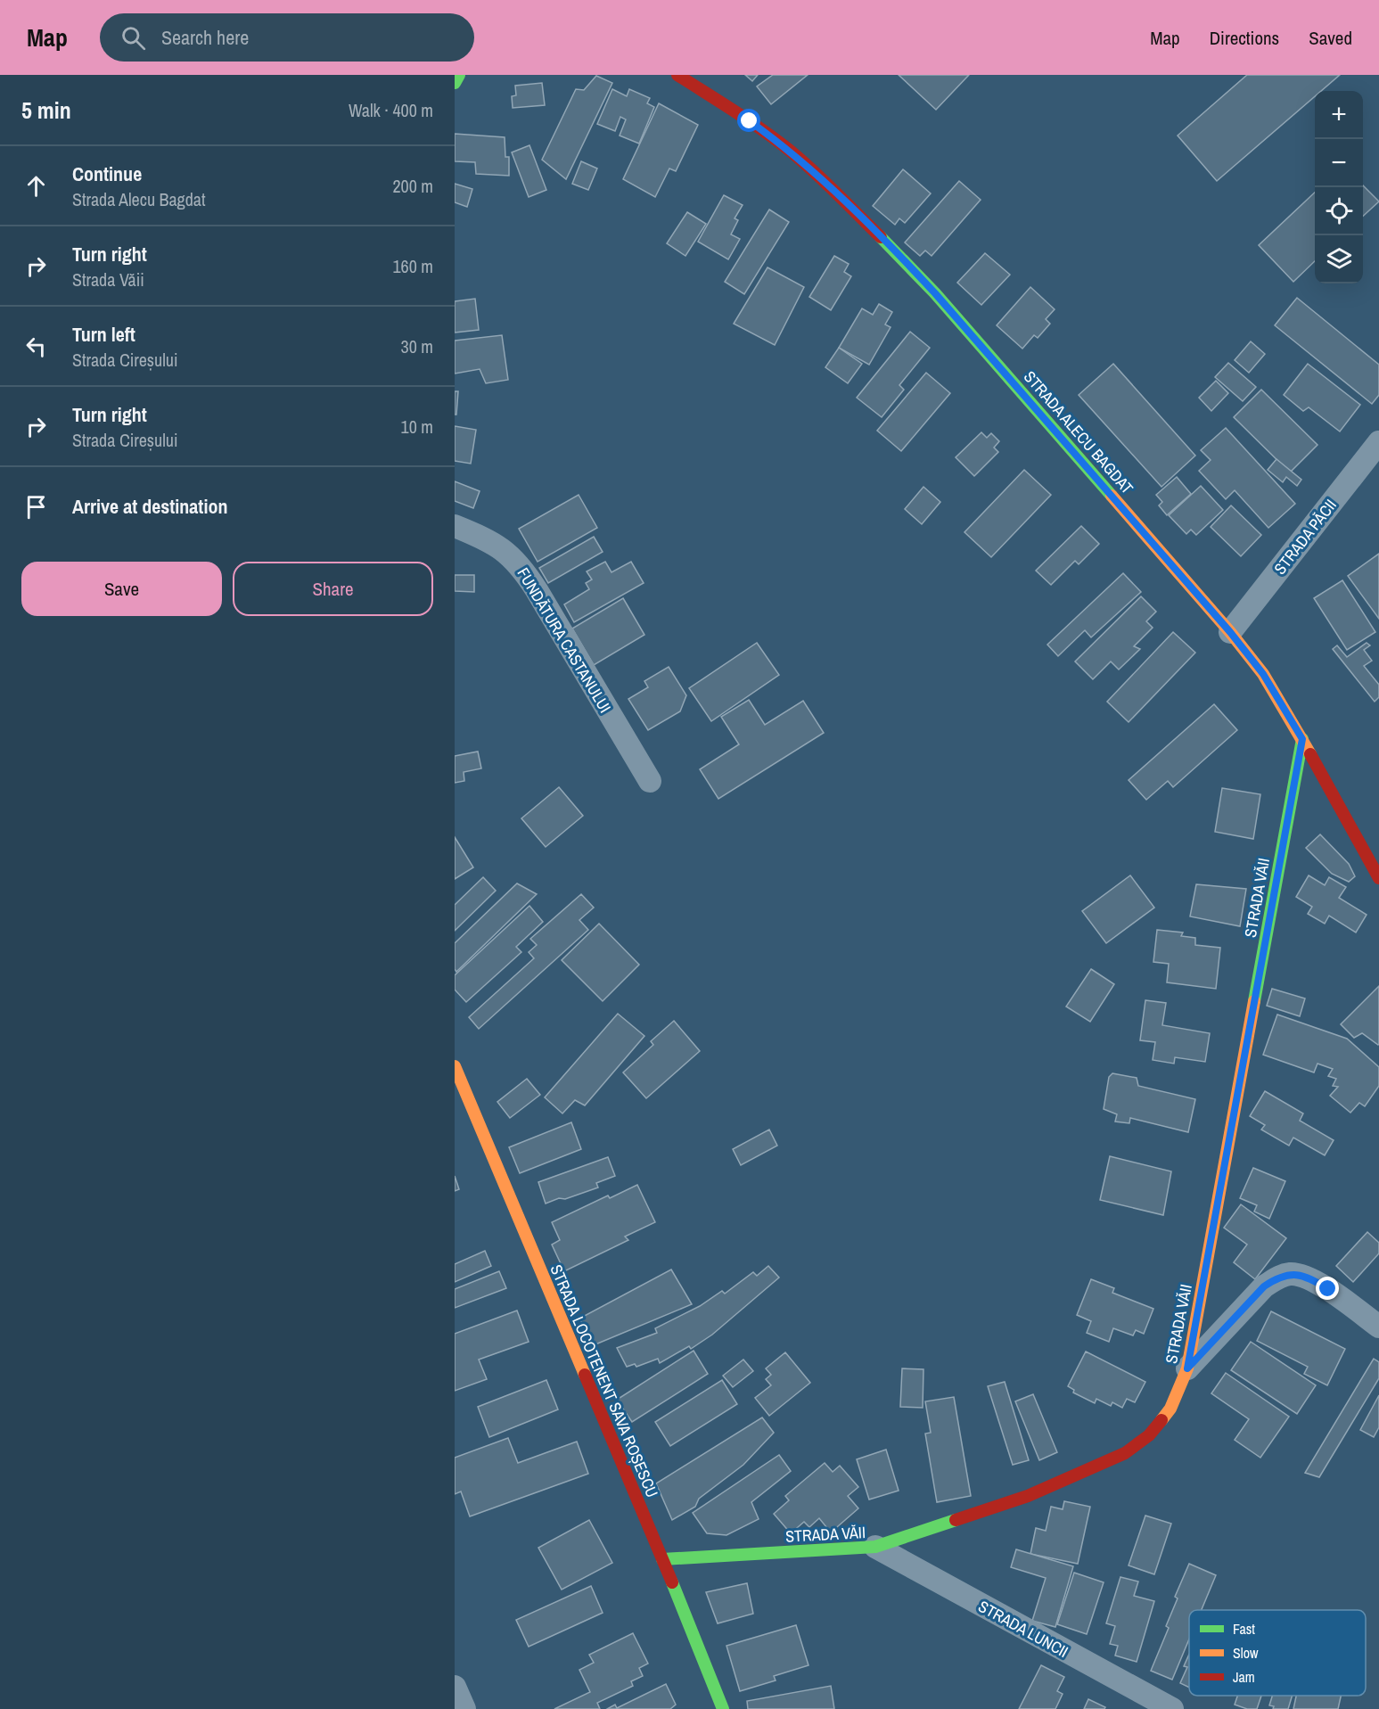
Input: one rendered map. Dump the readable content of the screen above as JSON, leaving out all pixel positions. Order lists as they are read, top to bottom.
{
  "streets": {
    "street": [
      "STRADA ALECU BAGDAT",
      "STRADA PĂCII",
      "FUNDĂTURA CASTANULUI",
      "STRADA VĂII",
      "STRADA LOCOTENENT SAVA ROȘESCU",
      "STRADA LUNCII"
    ]
  },
  "crossings": [
    ["STRADA ALECU BAGDAT", "STRADA PĂCII"],
    ["STRADA ALECU BAGDAT", "STRADA VĂII"],
    ["STRADA VĂII", "STRADA LOCOTENENT SAVA ROȘESCU"],
    ["STRADA VĂII", "STRADA LUNCII"]
  ],
  "legend": ["Fast", "Slow", "Jam"],
  "page": {
    "header": "Map",
    "search": "Search here",
    "nav": ["Map", "Directions", "Saved"],
    "heading": ["5 min", "Walk · 400 m"],
    "map_buttons": ["+", "−"],
    "list": [
      ["Continue", "Strada Alecu Bagdat", "200 m"],
      ["Turn right", "Strada Văii", "160 m"],
      ["Turn left", "Strada Cireșului", "30 m"],
      ["Turn right", "Strada Cireșului", "10 m"],
      "Arrive at destination"
    ],
    "buttons": ["Save", "Share"]
  }
}
